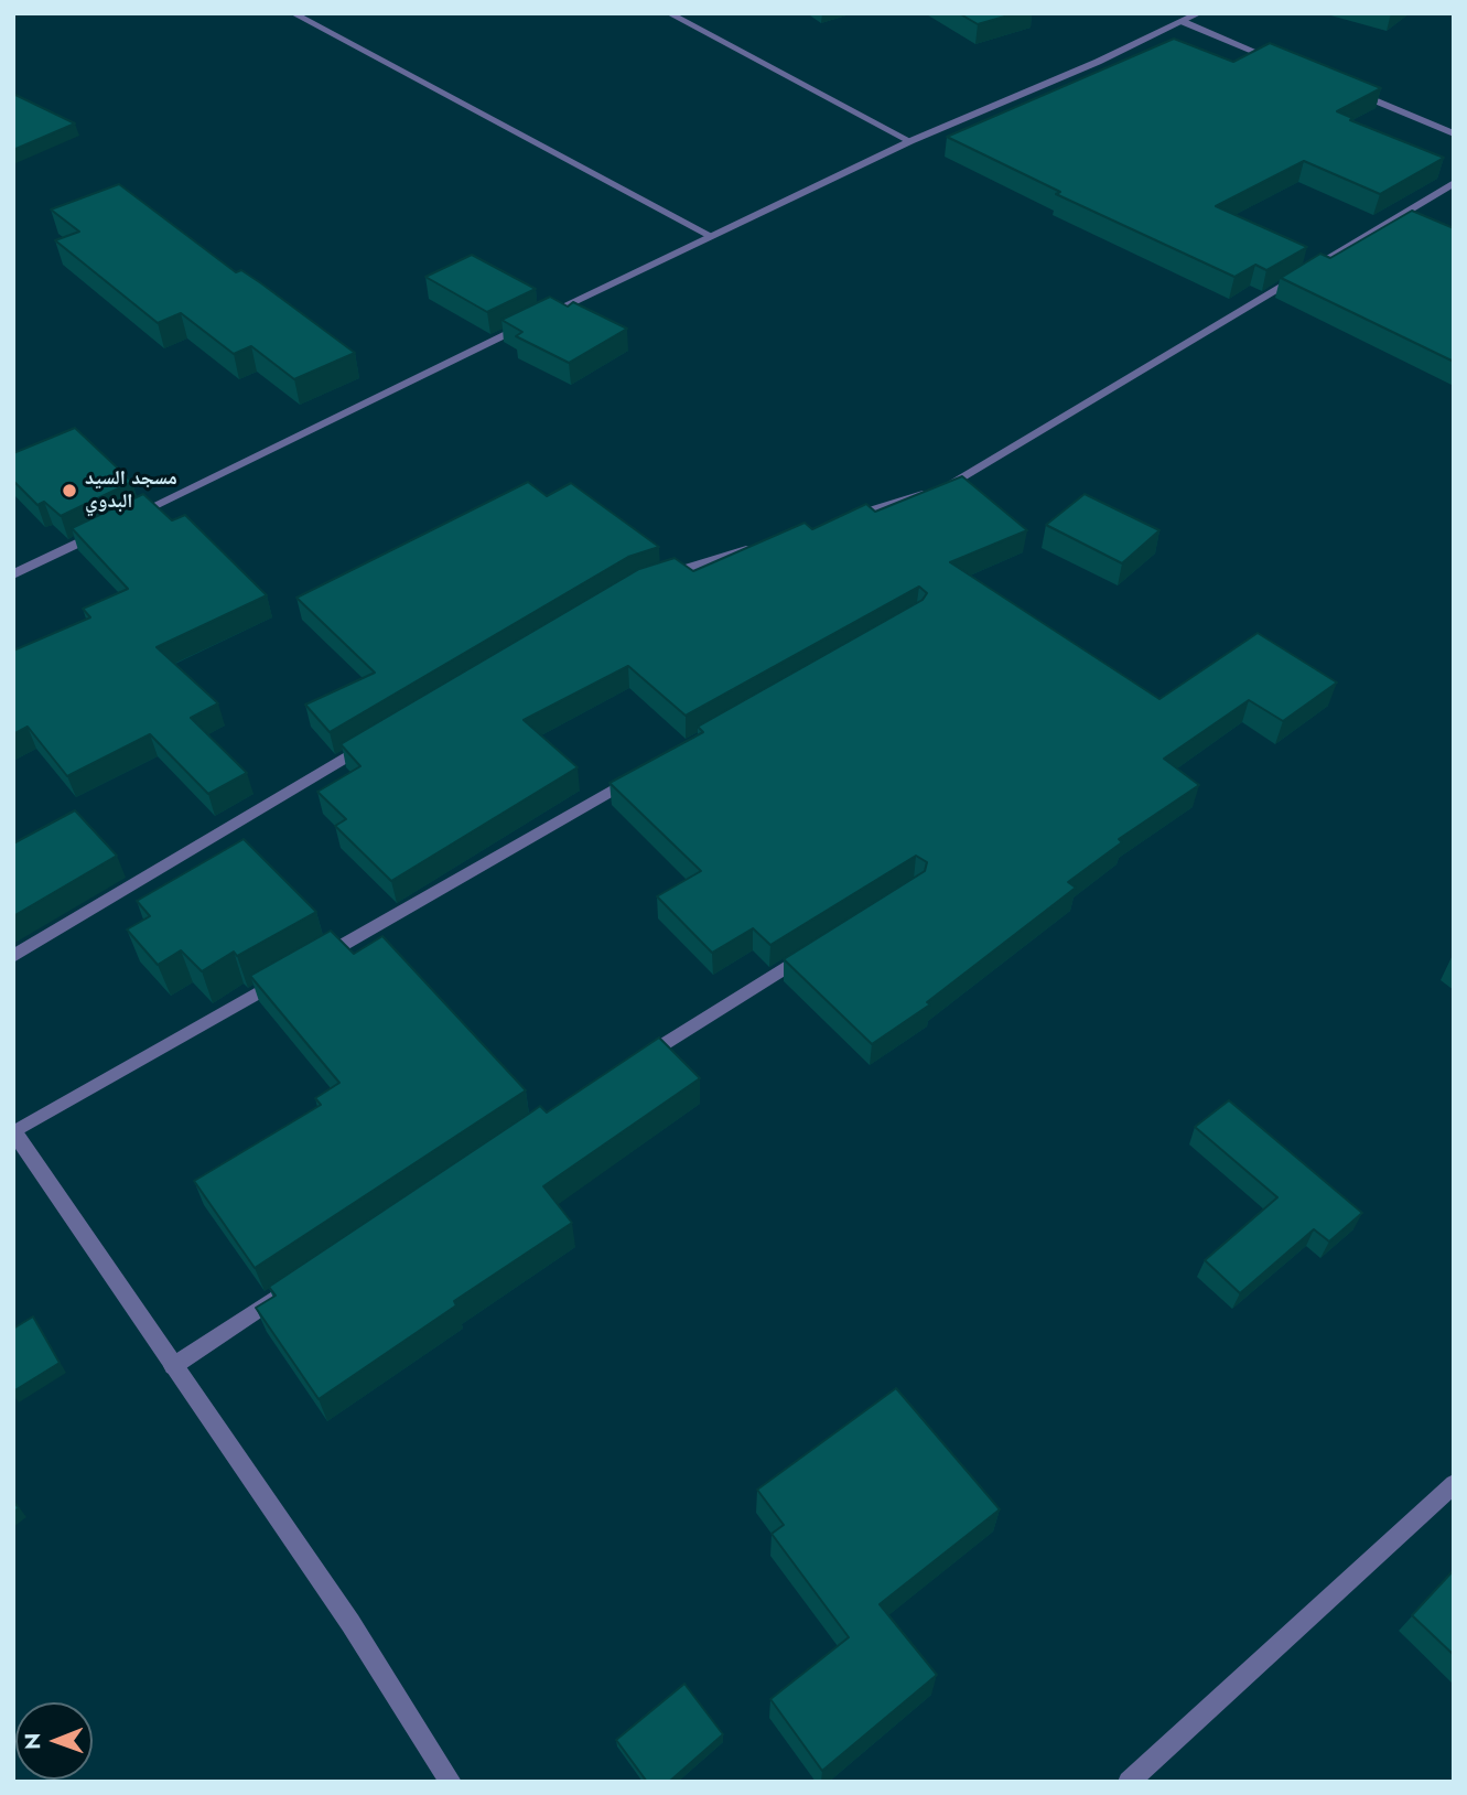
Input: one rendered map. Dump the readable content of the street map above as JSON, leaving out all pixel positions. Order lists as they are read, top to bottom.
{
  "places": ["مسجد السيد البدوي"],
  "north": "left"
}
